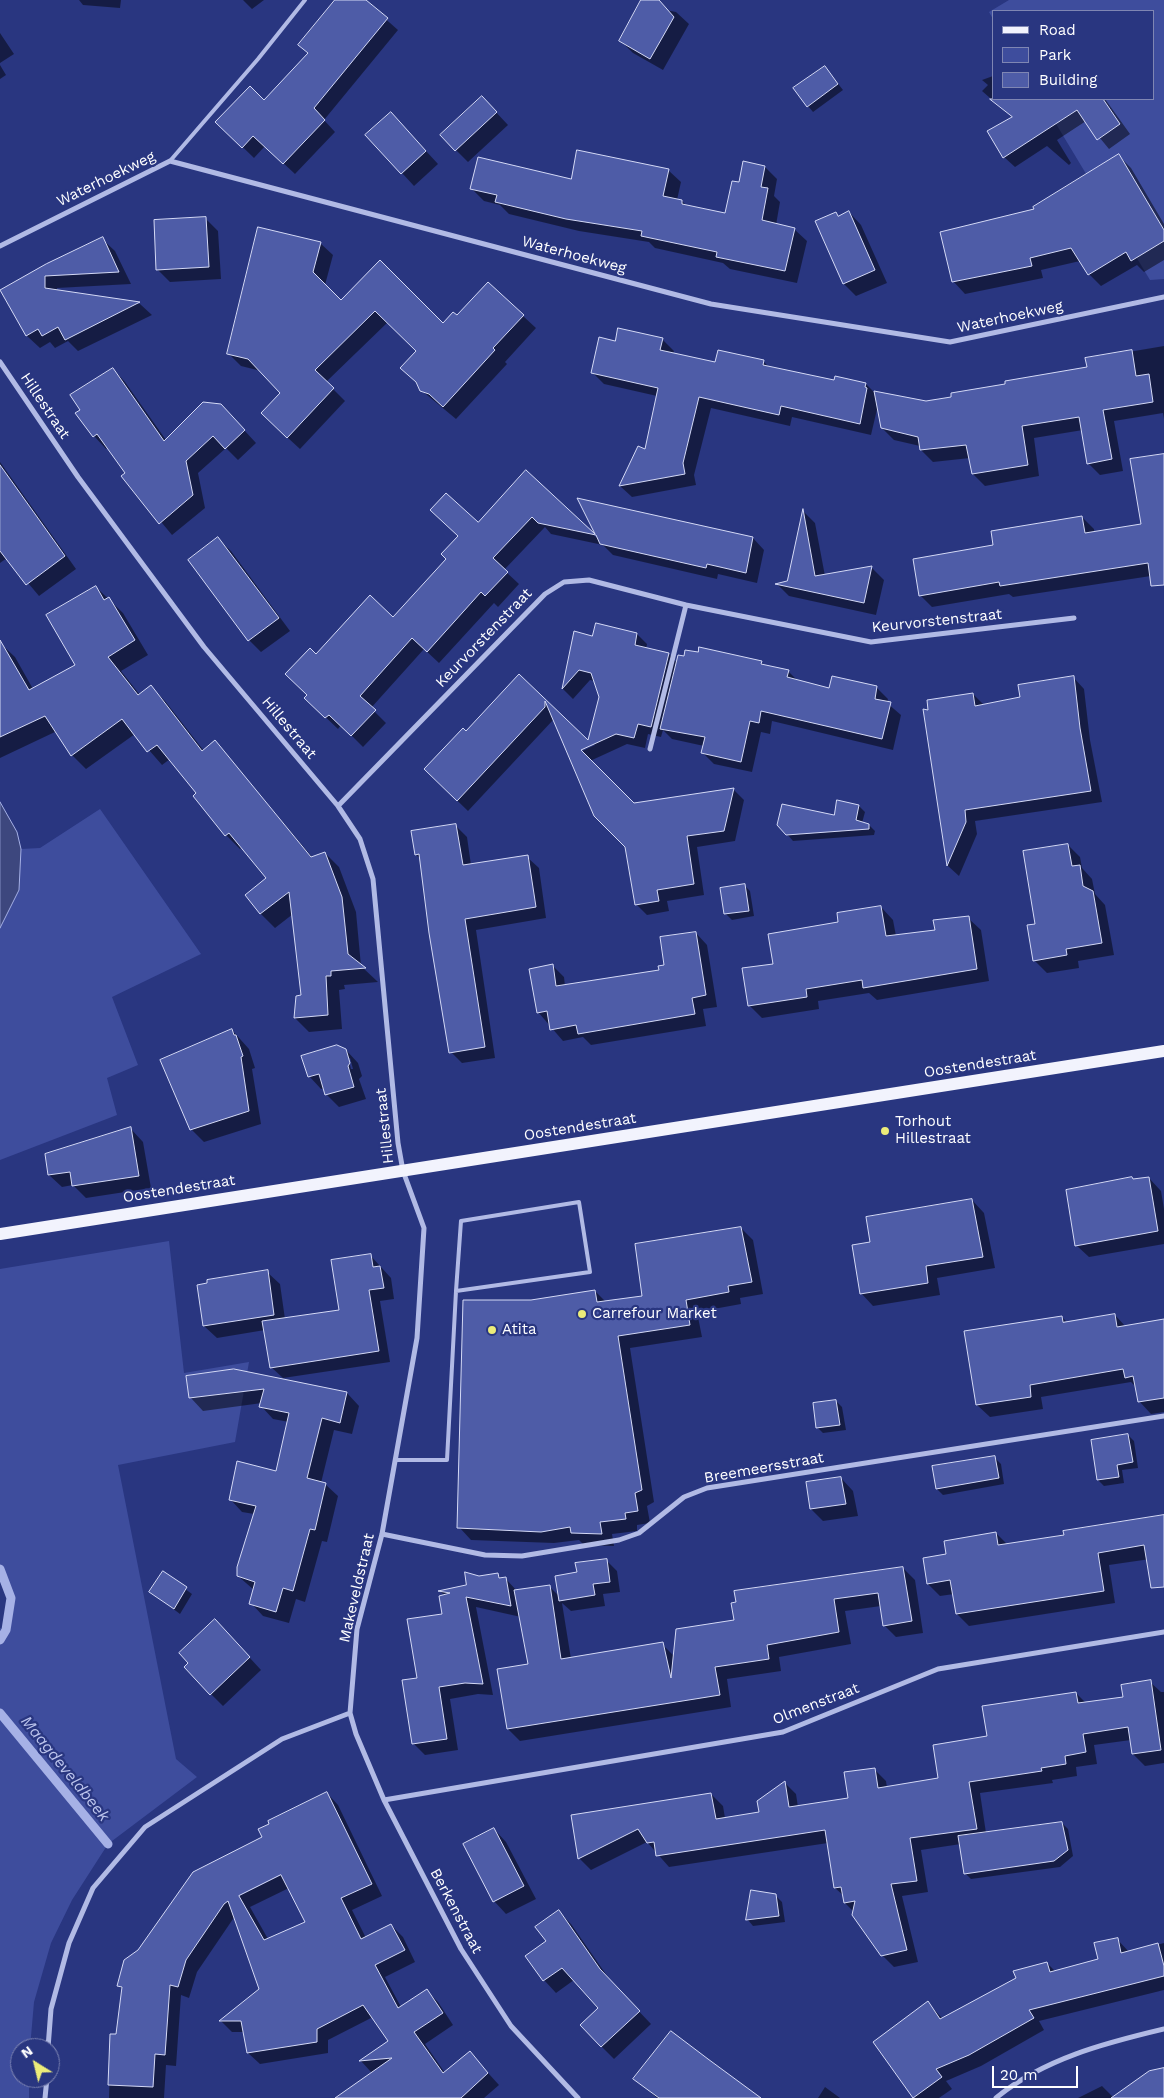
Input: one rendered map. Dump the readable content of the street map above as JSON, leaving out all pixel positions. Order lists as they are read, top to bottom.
{
  "streets": {
    "main road": ["Oostendestraat"],
    "street": [
      "Waterhoekweg",
      "Hillestraat",
      "Keurvorstenstraat",
      "Breemeersstraat",
      "Makeveldstraat",
      "Olmenstraat",
      "Berkenstraat"
    ]
  },
  "crossings": [
    ["Hillestraat", "Keurvorstenstraat"],
    ["Hillestraat", "Oostendestraat"],
    ["Hillestraat", "Makeveldstraat"],
    ["Oostendestraat", "Makeveldstraat"],
    ["Breemeersstraat", "Makeveldstraat"],
    ["Makeveldstraat", "Berkenstraat"],
    ["Olmenstraat", "Berkenstraat"]
  ],
  "water": ["Maagdeveldbeek"],
  "places": ["Torhout Hillestraat", "Carrefour Market", "Atita"],
  "legend": ["Road", "Park", "Building"],
  "scale_bar": "20 m",
  "north": "top left"
}
